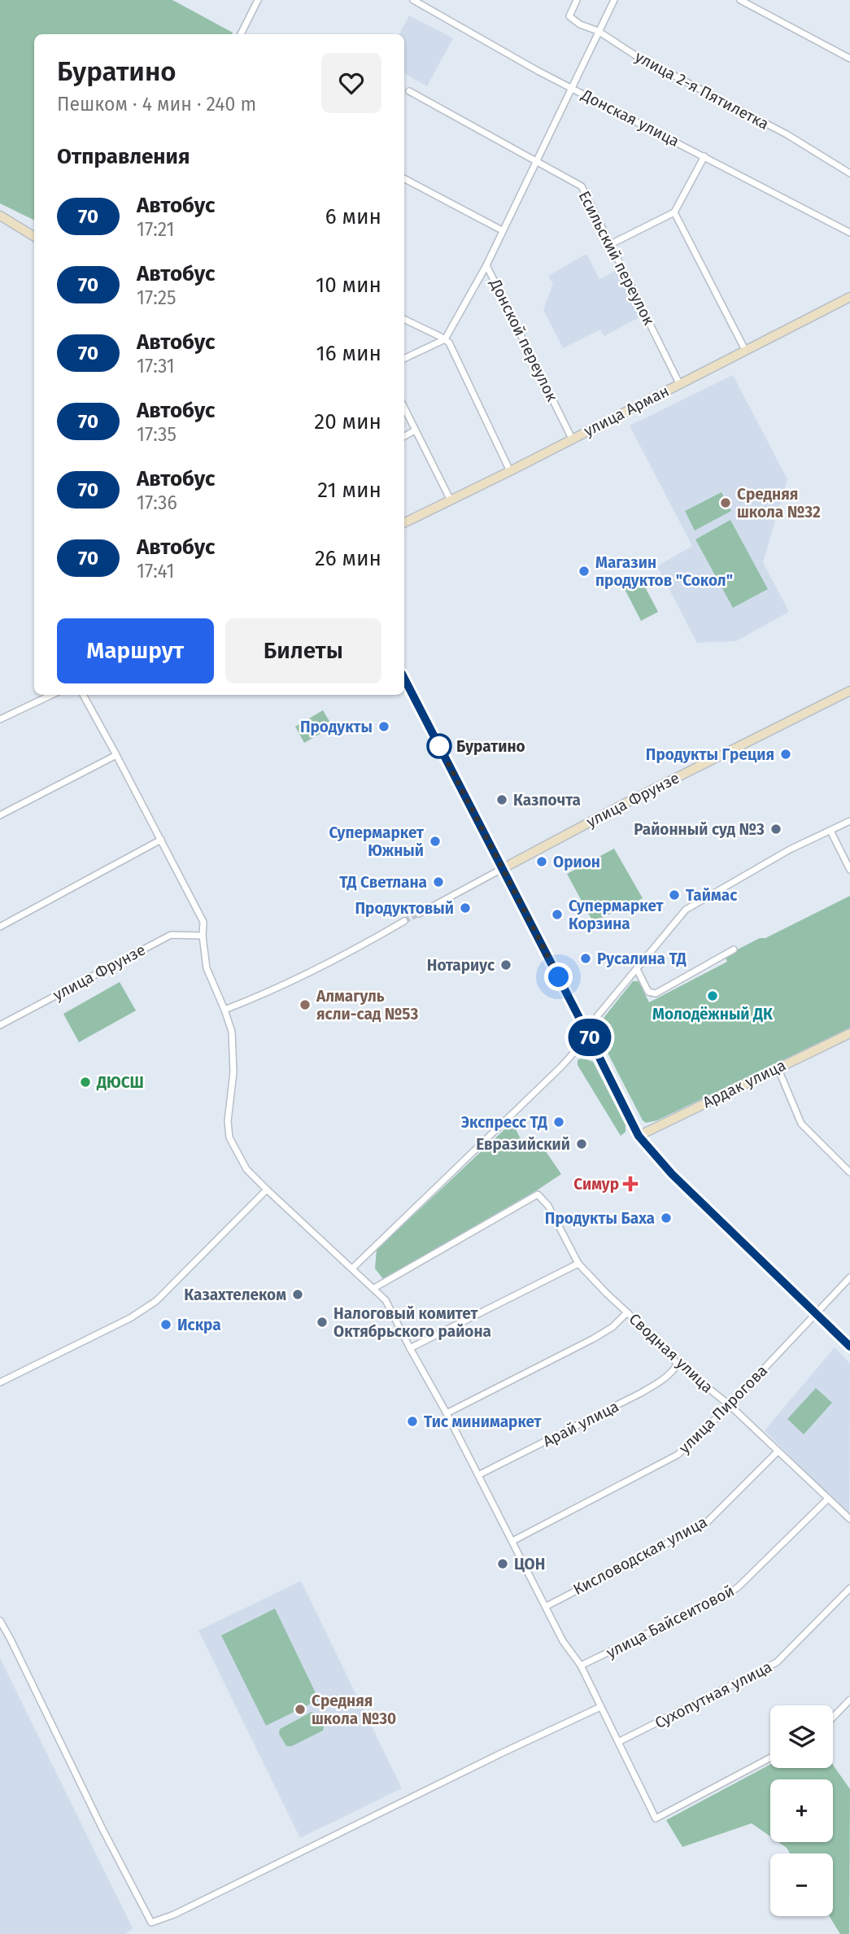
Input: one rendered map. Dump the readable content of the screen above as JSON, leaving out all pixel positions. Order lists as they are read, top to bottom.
{
  "streets": {
    "street": [
      "улица 2-я Пятилетка",
      "Донская улица",
      "Есильский переулок",
      "Донской переулок",
      "улица Арман",
      "улица Фрунзе",
      "Ардак улица",
      "Сводная улица",
      "улица Пирогова",
      "Арай улица",
      "Кисловодская улица",
      "улица Байсеитовой",
      "Сухопутная улица"
    ]
  },
  "crossings": [
    ["улица 2-я Пятилетка", "Донской переулок"],
    ["Донская улица", "Донской переулок"],
    ["Есильский переулок", "Донской переулок"],
    ["Есильский переулок", "улица Арман"],
    ["Донской переулок", "улица Арман"],
    ["Сводная улица", "улица Пирогова"],
    ["Сводная улица", "Арай улица"],
    ["Сводная улица", "Кисловодская улица"],
    ["Сводная улица", "улица Байсеитовой"]
  ],
  "places": {
    "other": [
      "Средняя школа №32",
      "Магазин продуктов \"Сокол\"",
      "Продукты",
      "Буратино",
      "Продукты Греция",
      "Казпочта",
      "Районный суд №3",
      "Супермаркет Южный",
      "Орион",
      "ТД Светлана",
      "Таймас",
      "Продуктовый",
      "Супермаркет Корзина",
      "Русалина ТД",
      "Нотариус",
      "Молодёжный ДК",
      "Алмагуль ясли-сад №53",
      "ДЮСШ",
      "Экспресс ТД",
      "Евразийский",
      "Продукты Баха",
      "Казахтелеком",
      "Налоговый комитет Октябрьского района",
      "Искра",
      "Тис минимаркет",
      "ЦОН",
      "Средняя школа №30"
    ],
    "health": ["Симур"]
  },
  "lines": ["bus line 70"],
  "page": {
    "on_map": "70",
    "heading": [
      ["Буратино", "Пешком · 4 мин · 240 m"],
      "Отправления"
    ],
    "list": [
      {
        "mark": "70",
        "name": "Автобус",
        "note": "17:21",
        "value": "6 мин"
      },
      {
        "mark": "70",
        "name": "Автобус",
        "note": "17:25",
        "value": "10 мин"
      },
      {
        "mark": "70",
        "name": "Автобус",
        "note": "17:31",
        "value": "16 мин"
      },
      {
        "mark": "70",
        "name": "Автобус",
        "note": "17:35",
        "value": "20 мин"
      },
      {
        "mark": "70",
        "name": "Автобус",
        "note": "17:36",
        "value": "21 мин"
      },
      {
        "mark": "70",
        "name": "Автобус",
        "note": "17:41",
        "value": "26 мин"
      }
    ],
    "buttons": ["Маршрут", "Билеты"],
    "map_buttons": ["+", "−"]
  }
}
